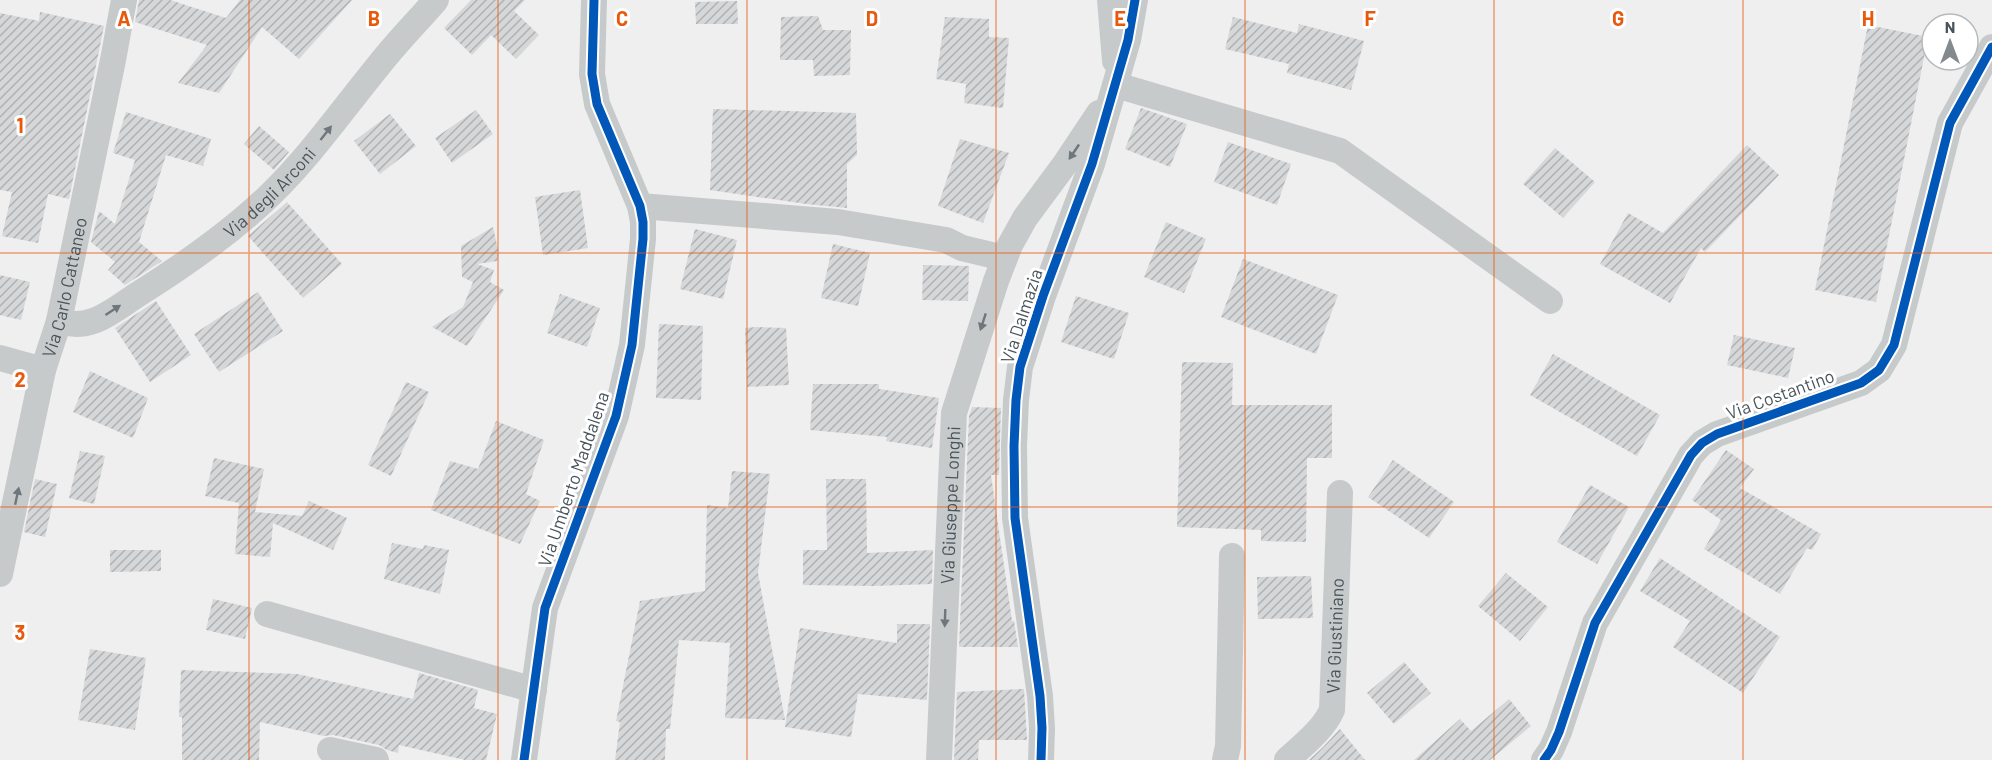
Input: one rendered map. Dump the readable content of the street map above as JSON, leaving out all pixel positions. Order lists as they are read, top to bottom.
{
  "streets": {
    "street": [
      "Via degli Arconi",
      "Via Carlo Cattaneo",
      "Via Dalmazia",
      "Via Costantino",
      "Via Umberto Maddalena",
      "Via Giuseppe Longhi",
      "Via Giustiniano"
    ]
  },
  "crossings": [
    ["Via degli Arconi", "Via Carlo Cattaneo"],
    ["Via Dalmazia", "Via Giuseppe Longhi"]
  ],
  "one_way": ["Via degli Arconi", "Via Carlo Cattaneo", "Via Giuseppe Longhi"],
  "north": "top",
  "grid": {
    "columns": [
      "A",
      "B",
      "C",
      "D",
      "E",
      "F",
      "G",
      "H"
    ],
    "rows": ["1", "2", "3"]
  }
}
